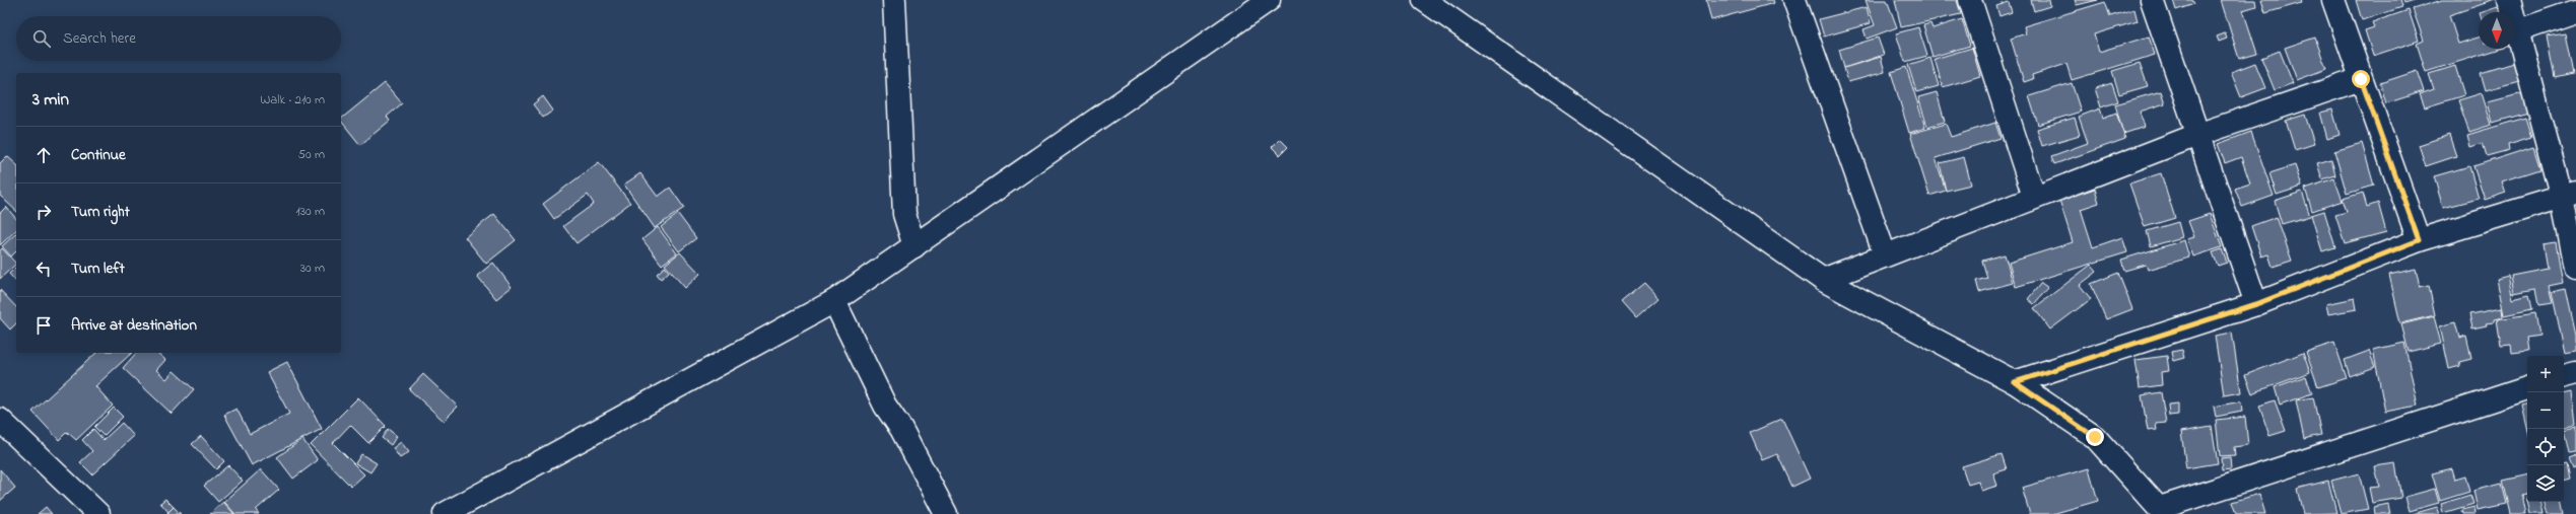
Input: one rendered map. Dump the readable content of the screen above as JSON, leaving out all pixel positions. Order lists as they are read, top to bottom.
{
  "north": "bottom",
  "page": {
    "search": "Search here",
    "heading": ["3 min", "Walk · 210 m"],
    "list": [
      ["Continue", "50 m"],
      ["Turn right", "130 m"],
      ["Turn left", "30 m"],
      "Arrive at destination"
    ],
    "map_buttons": ["+", "−"]
  }
}
